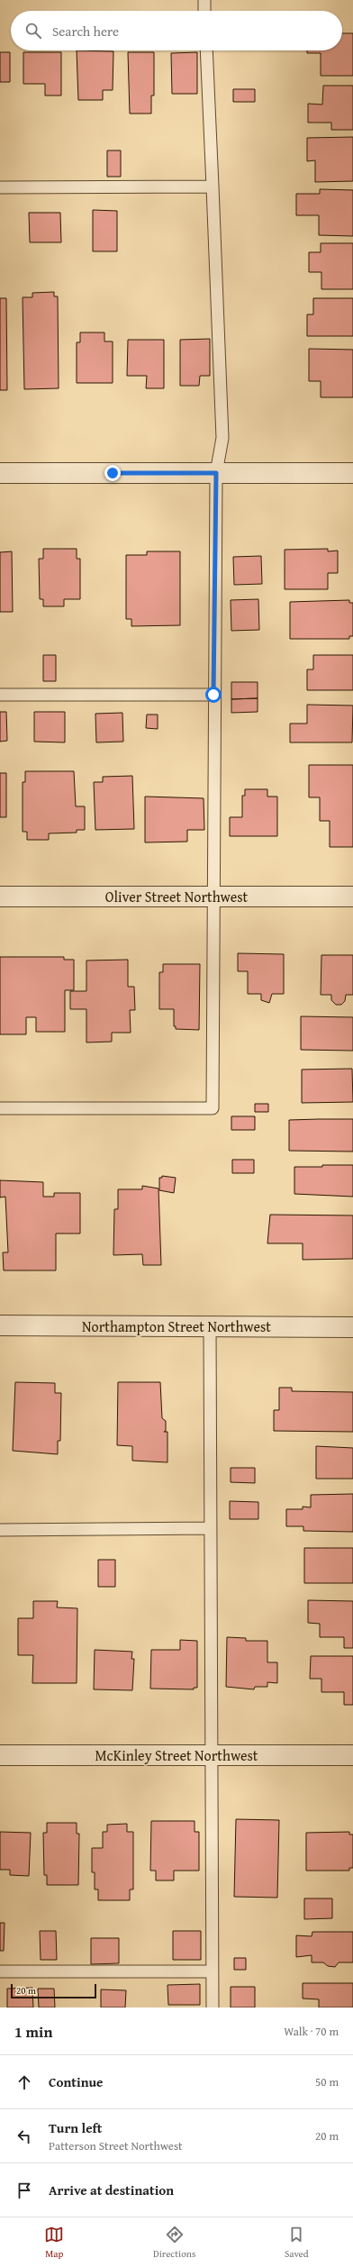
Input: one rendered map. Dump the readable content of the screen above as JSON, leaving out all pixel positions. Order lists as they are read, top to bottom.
{
  "streets": {
    "street": ["Oliver Street Northwest", "Northampton Street Northwest", "McKinley Street Northwest"]
  },
  "scale_bar": "20 m",
  "page": {
    "search": "Search here",
    "scale": "20 m",
    "heading": ["1 min", "Walk · 70 m"],
    "list": [
      ["Continue", "50 m"],
      ["Turn left", "Patterson Street Northwest", "20 m"],
      "Arrive at destination"
    ],
    "nav": ["Map", "Directions", "Saved"]
  }
}
